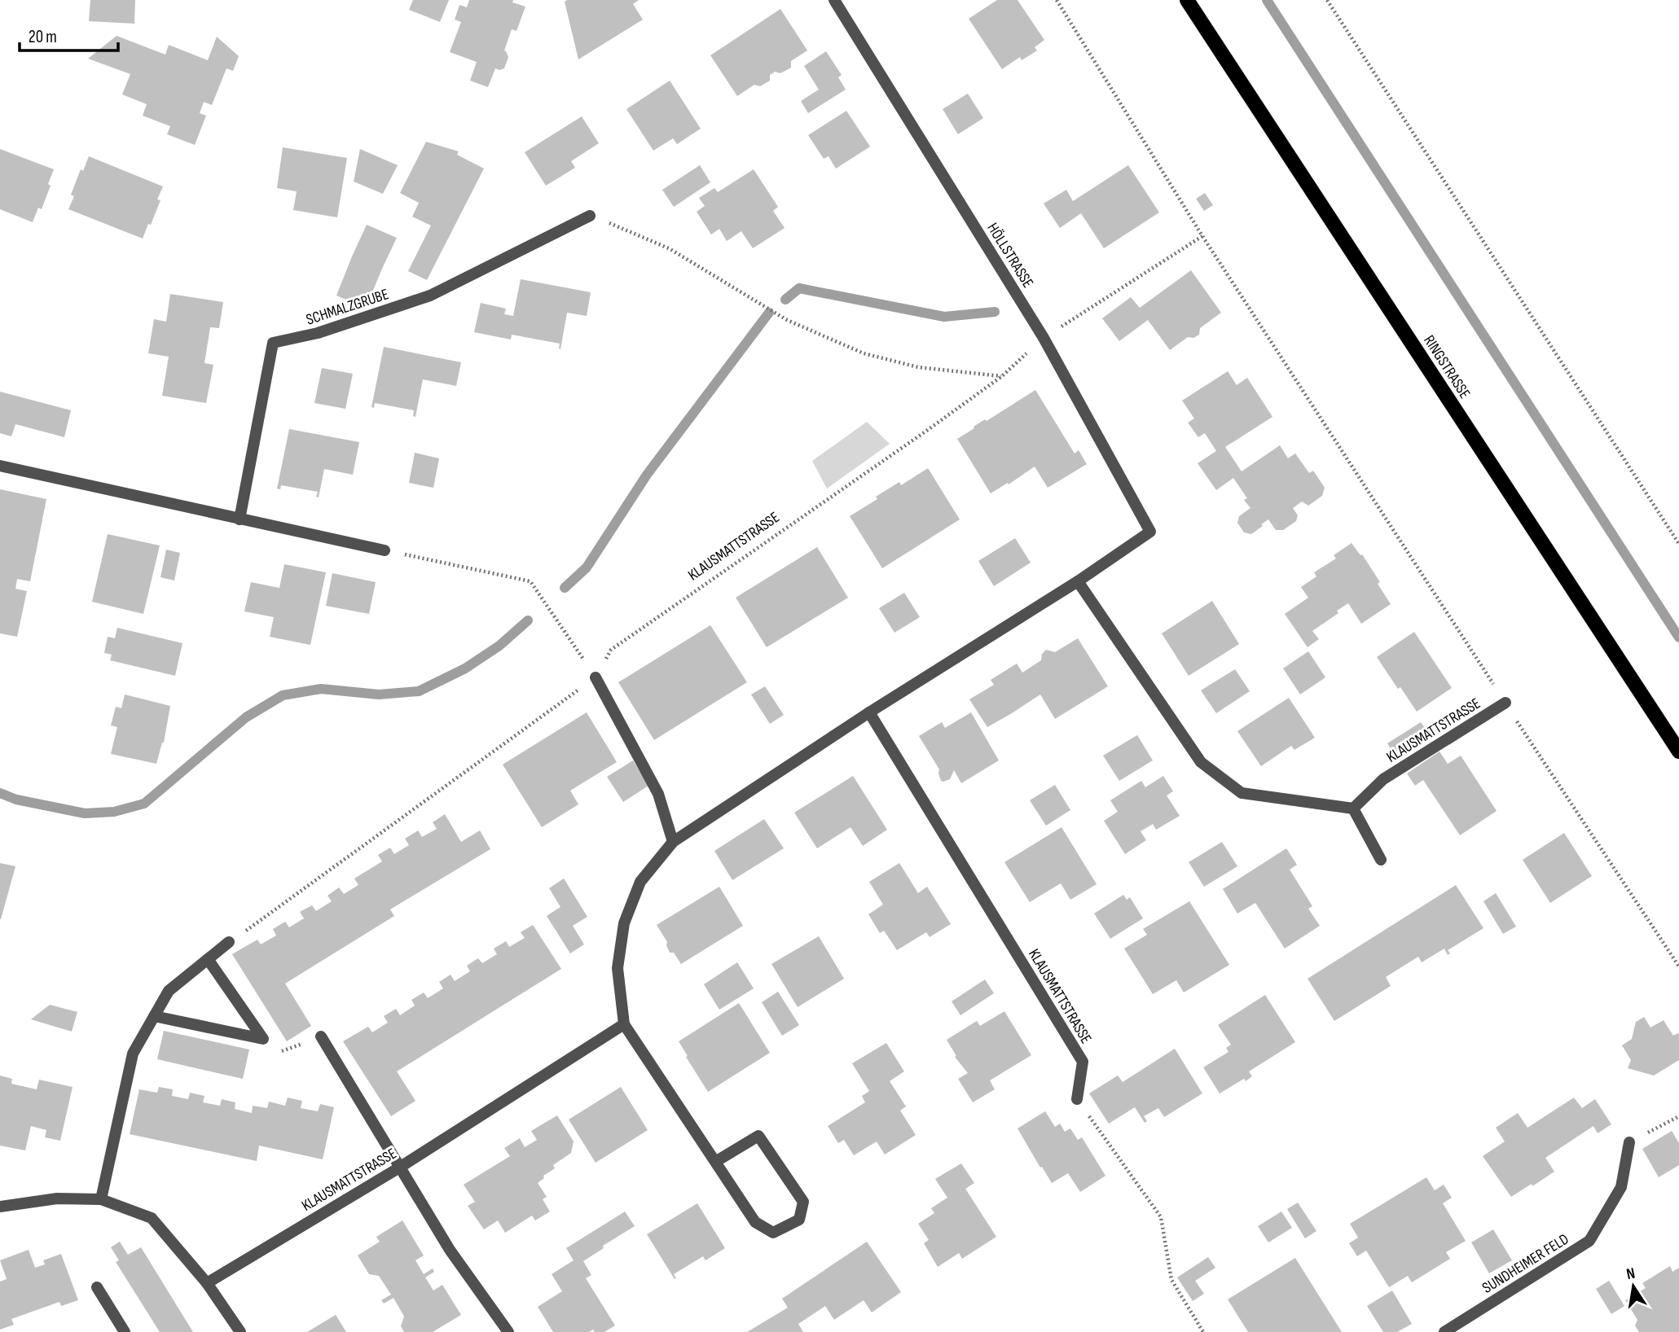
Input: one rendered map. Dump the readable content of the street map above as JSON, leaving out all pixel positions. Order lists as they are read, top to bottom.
{
  "streets": {
    "main road": ["RINGSTRASSE"],
    "street": [
      "HÖLLSTRASSE",
      "SCHMALZGRUBE",
      "KLAUSMATTSTRASSE",
      "SUNDHEIMER FELD"
    ]
  },
  "crossings": [
    ["HÖLLSTRASSE", "KLAUSMATTSTRASSE"]
  ],
  "scale_bar": "20 m",
  "north": "top"
}
